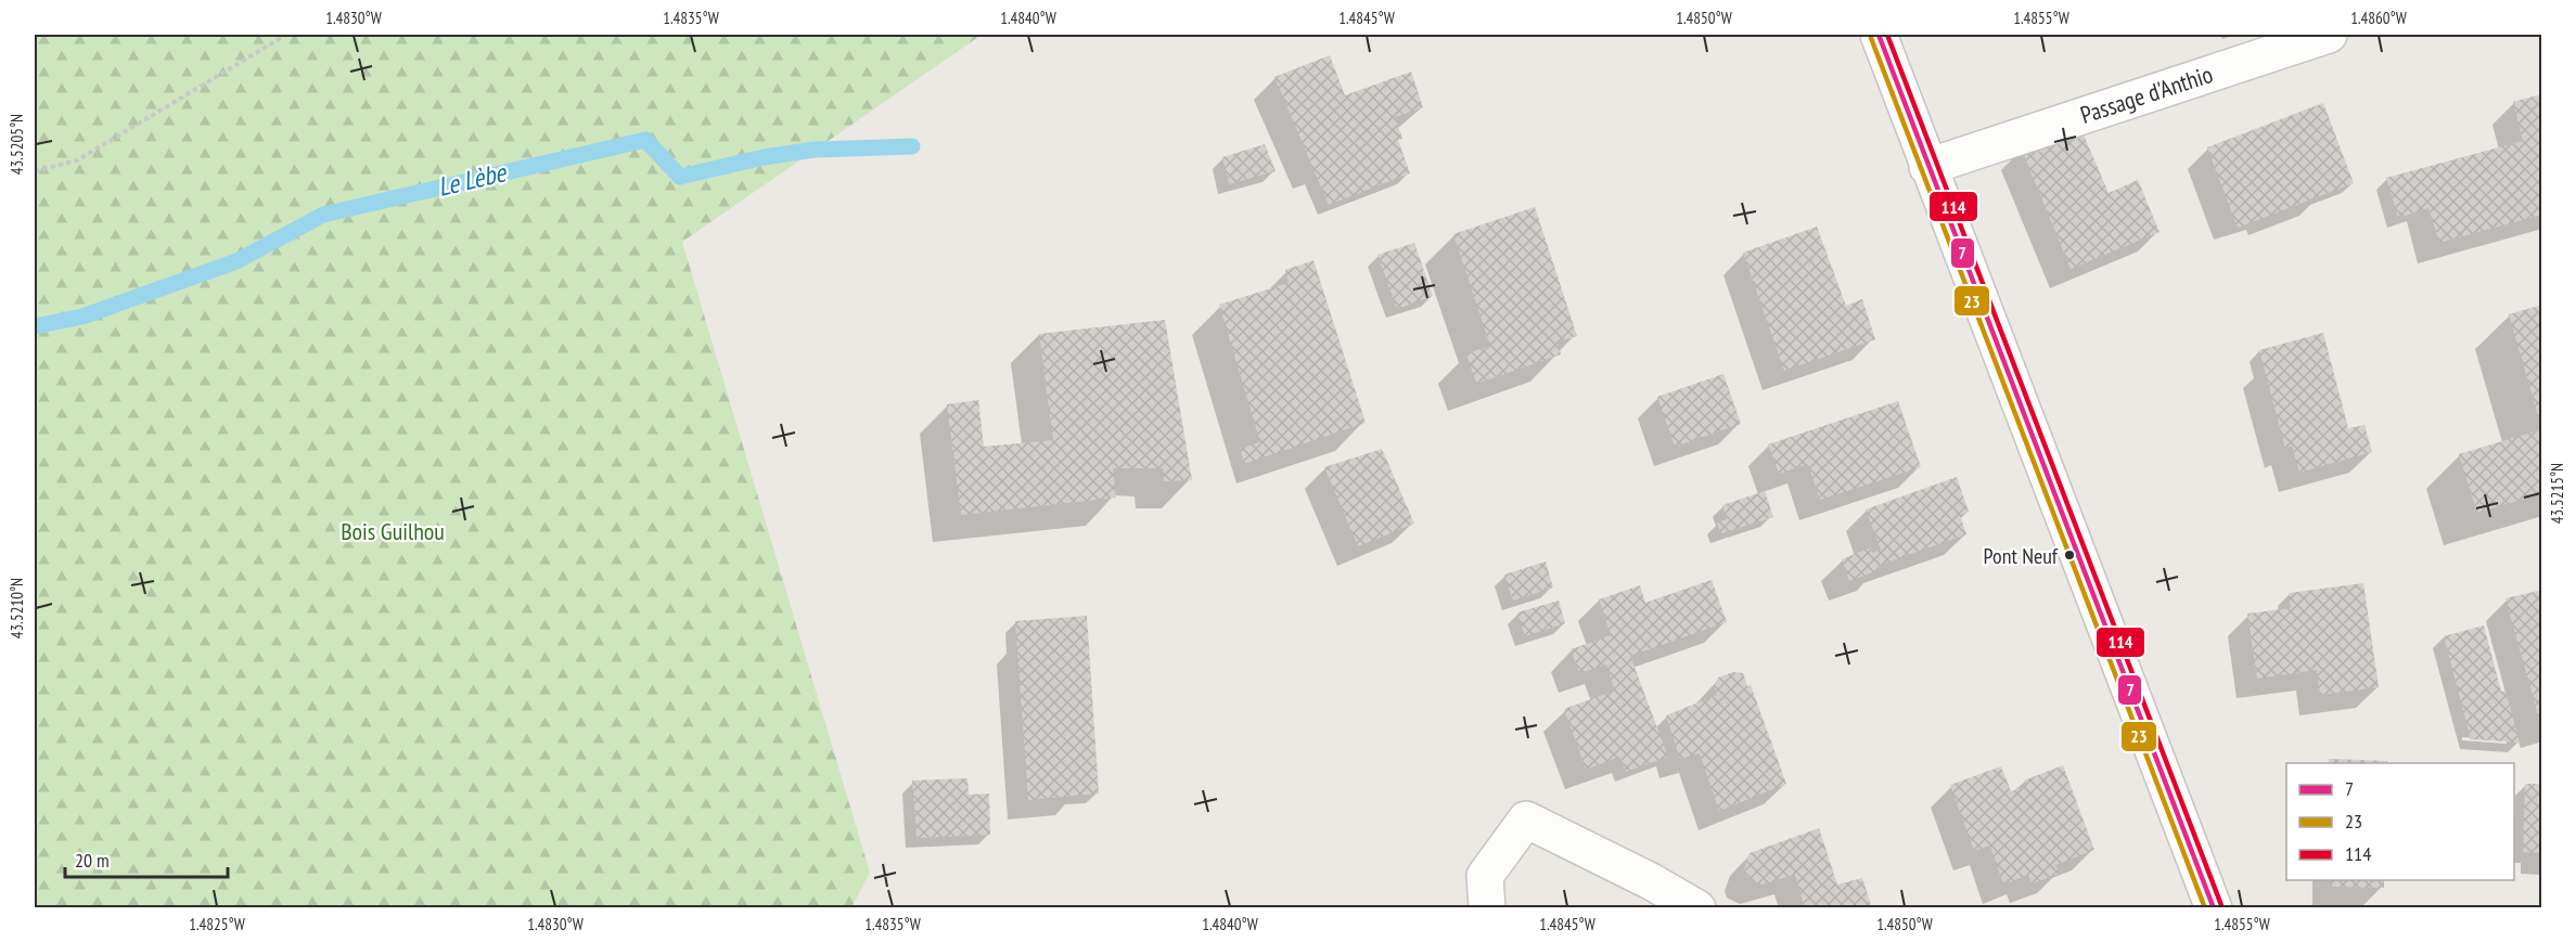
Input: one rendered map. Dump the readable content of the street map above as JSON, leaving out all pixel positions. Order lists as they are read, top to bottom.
{
  "streets": {
    "street": ["Passage d'Anthio"]
  },
  "water": ["Le Lèbe"],
  "parks": ["Bois Guilhou"],
  "places": ["Pont Neuf"],
  "lines": ["transit line 7", "transit line 114", "transit line 23"],
  "legend": ["7", "23", "114"],
  "scale_bar": "20 m",
  "coordinates": [
    "1.4830°W",
    "1.4835°W",
    "1.4840°W",
    "1.4845°W",
    "1.4850°W",
    "1.4855°W",
    "1.4860°W",
    "43.5205°N",
    "43.5215°N",
    "43.5210°N",
    "1.4825°W"
  ]
}
